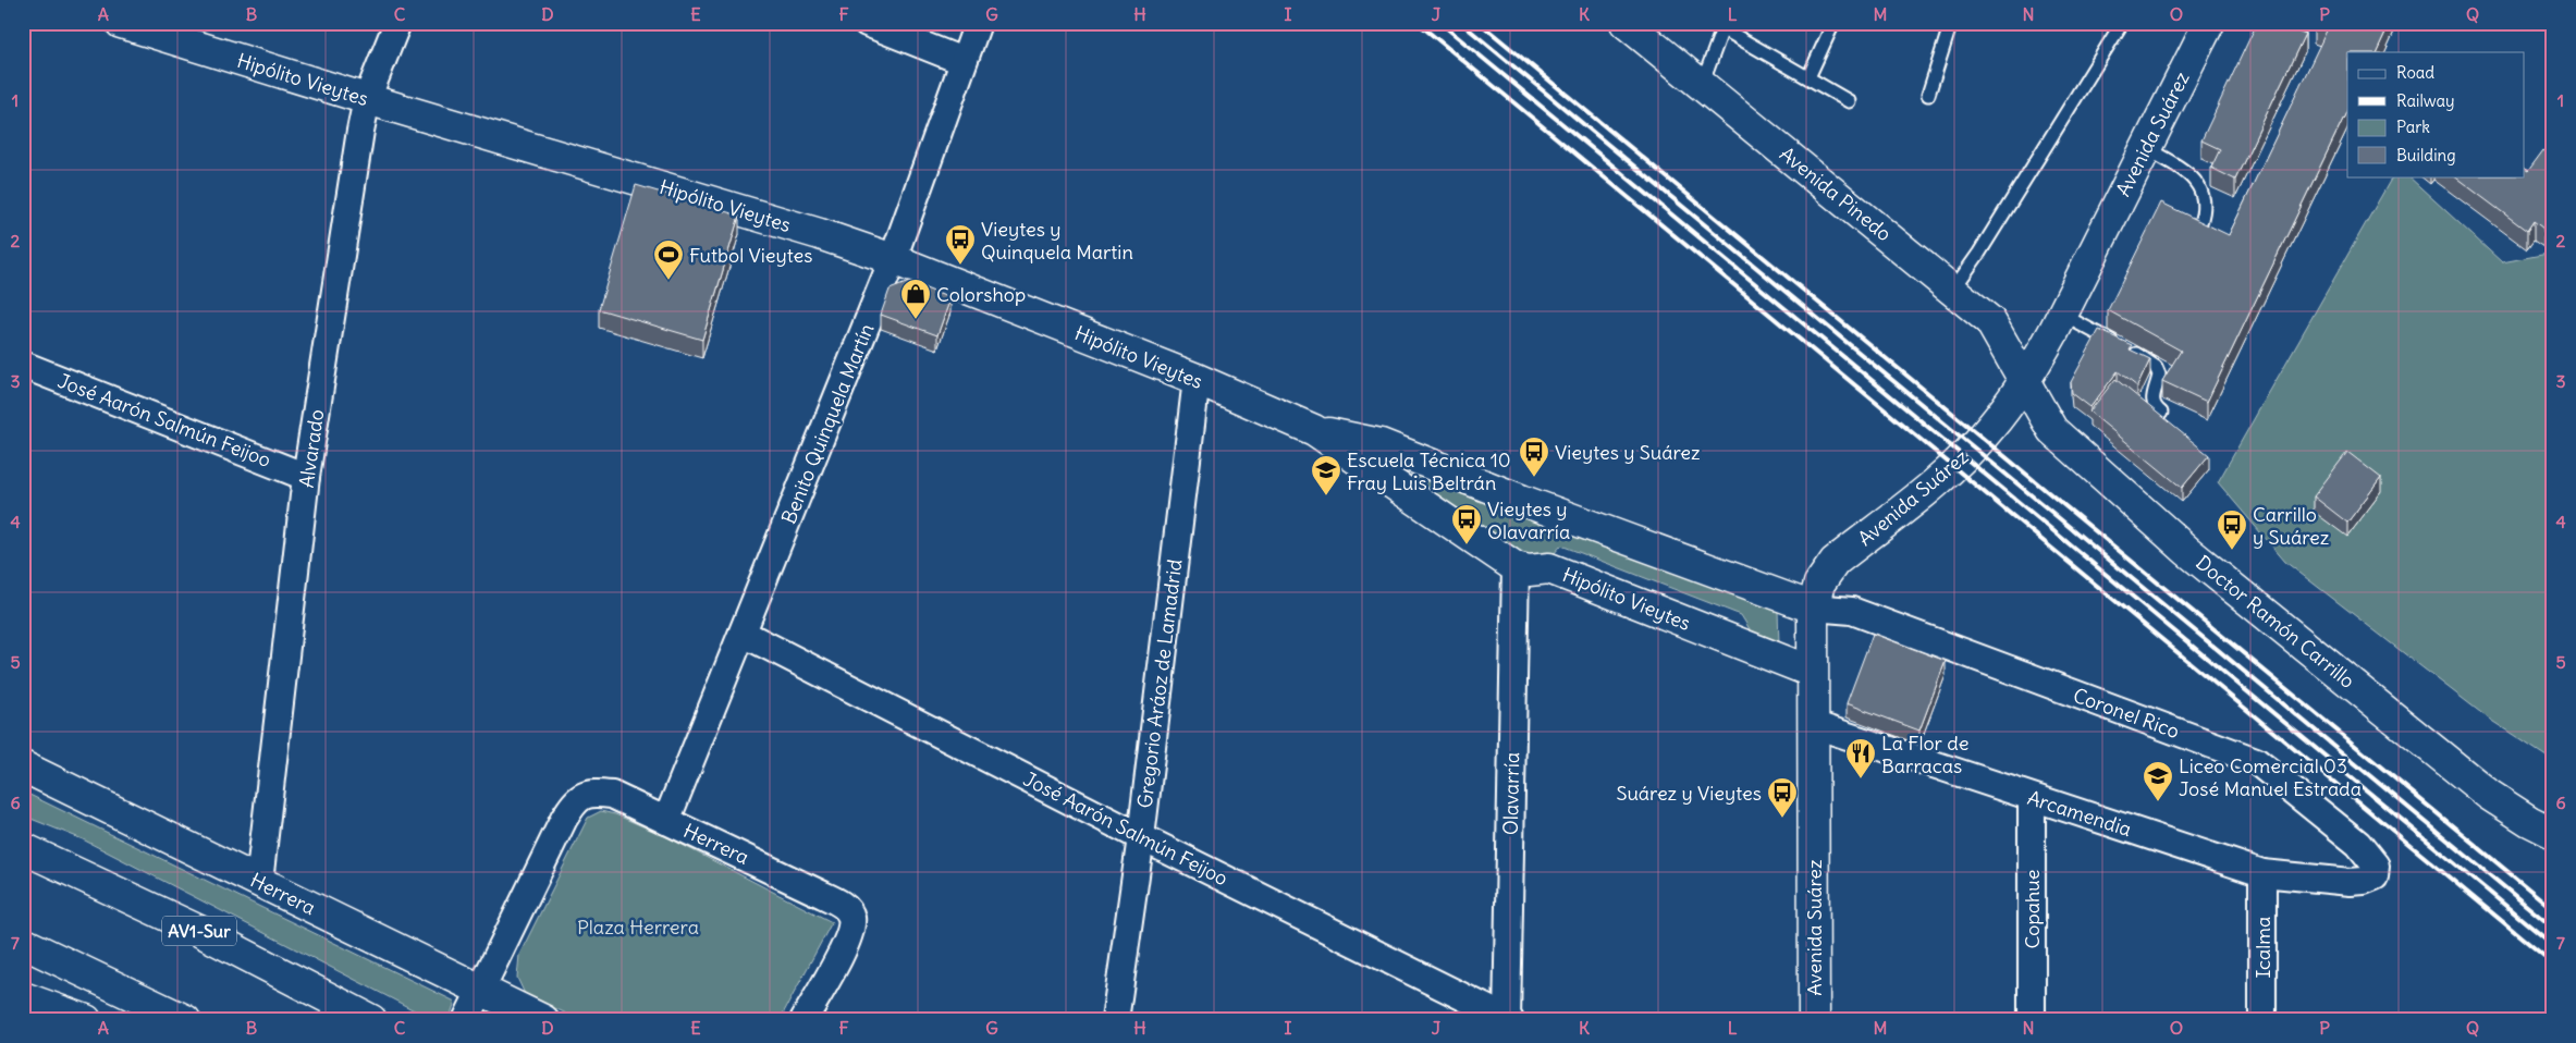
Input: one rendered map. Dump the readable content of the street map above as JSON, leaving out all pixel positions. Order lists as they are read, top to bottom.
{
  "streets": {
    "main road": [
      "Hipólito Vieytes",
      "Avenida Suárez",
      "Avenida Pinedo",
      "Doctor Ramón Carrillo",
      "Herrera",
      "AV1-Sur"
    ],
    "street": [
      "José Aarón Salmún Feijoo",
      "Benito Quinquela Martín",
      "Alvarado",
      "Gregorio Aráoz de Lamadrid",
      "Coronel Rico",
      "Olavarría",
      "Arcamendia",
      "Copahue",
      "Icalma"
    ]
  },
  "crossings": [
    ["Hipólito Vieytes", "Avenida Suárez"],
    ["Hipólito Vieytes", "Benito Quinquela Martín"],
    ["Hipólito Vieytes", "Alvarado"],
    ["Hipólito Vieytes", "Gregorio Aráoz de Lamadrid"],
    ["Hipólito Vieytes", "Coronel Rico"],
    ["Hipólito Vieytes", "Olavarría"],
    ["Avenida Suárez", "Avenida Pinedo"],
    ["Avenida Suárez", "Doctor Ramón Carrillo"],
    ["Avenida Suárez", "Coronel Rico"],
    ["Avenida Suárez", "Arcamendia"],
    ["Avenida Pinedo", "Doctor Ramón Carrillo"],
    ["José Aarón Salmún Feijoo", "Benito Quinquela Martín"],
    ["José Aarón Salmún Feijoo", "Alvarado"],
    ["José Aarón Salmún Feijoo", "Gregorio Aráoz de Lamadrid"],
    ["José Aarón Salmún Feijoo", "Olavarría"],
    ["Benito Quinquela Martín", "Herrera"],
    ["Alvarado", "Herrera"],
    ["Coronel Rico", "Arcamendia"],
    ["Arcamendia", "Copahue"],
    ["Arcamendia", "Icalma"]
  ],
  "parks": ["Plaza Herrera"],
  "places": {
    "bus stop": [
      "Vieytes y Quinquela Martin",
      "Vieytes y Suárez",
      "Vieytes y Olavarría",
      "Carrillo y Suárez",
      "Suárez y Vieytes"
    ],
    "sports": ["Futbol Vieytes"],
    "shop": ["Colorshop"],
    "school or university": ["Escuela Técnica 10 Fray Luis Beltrán", "Liceo Comercial 03 José Manuel Estrada"],
    "restaurant": ["La Flor de Barracas"]
  },
  "legend": [
    "Road",
    "Railway",
    "Park",
    "Building"
  ],
  "grid": {
    "columns": [
      "A",
      "B",
      "C",
      "D",
      "E",
      "F",
      "G",
      "H",
      "I",
      "J",
      "K",
      "L",
      "M",
      "N",
      "O",
      "P",
      "Q"
    ],
    "rows": [
      "1",
      "2",
      "3",
      "4",
      "5",
      "6",
      "7"
    ]
  }
}
